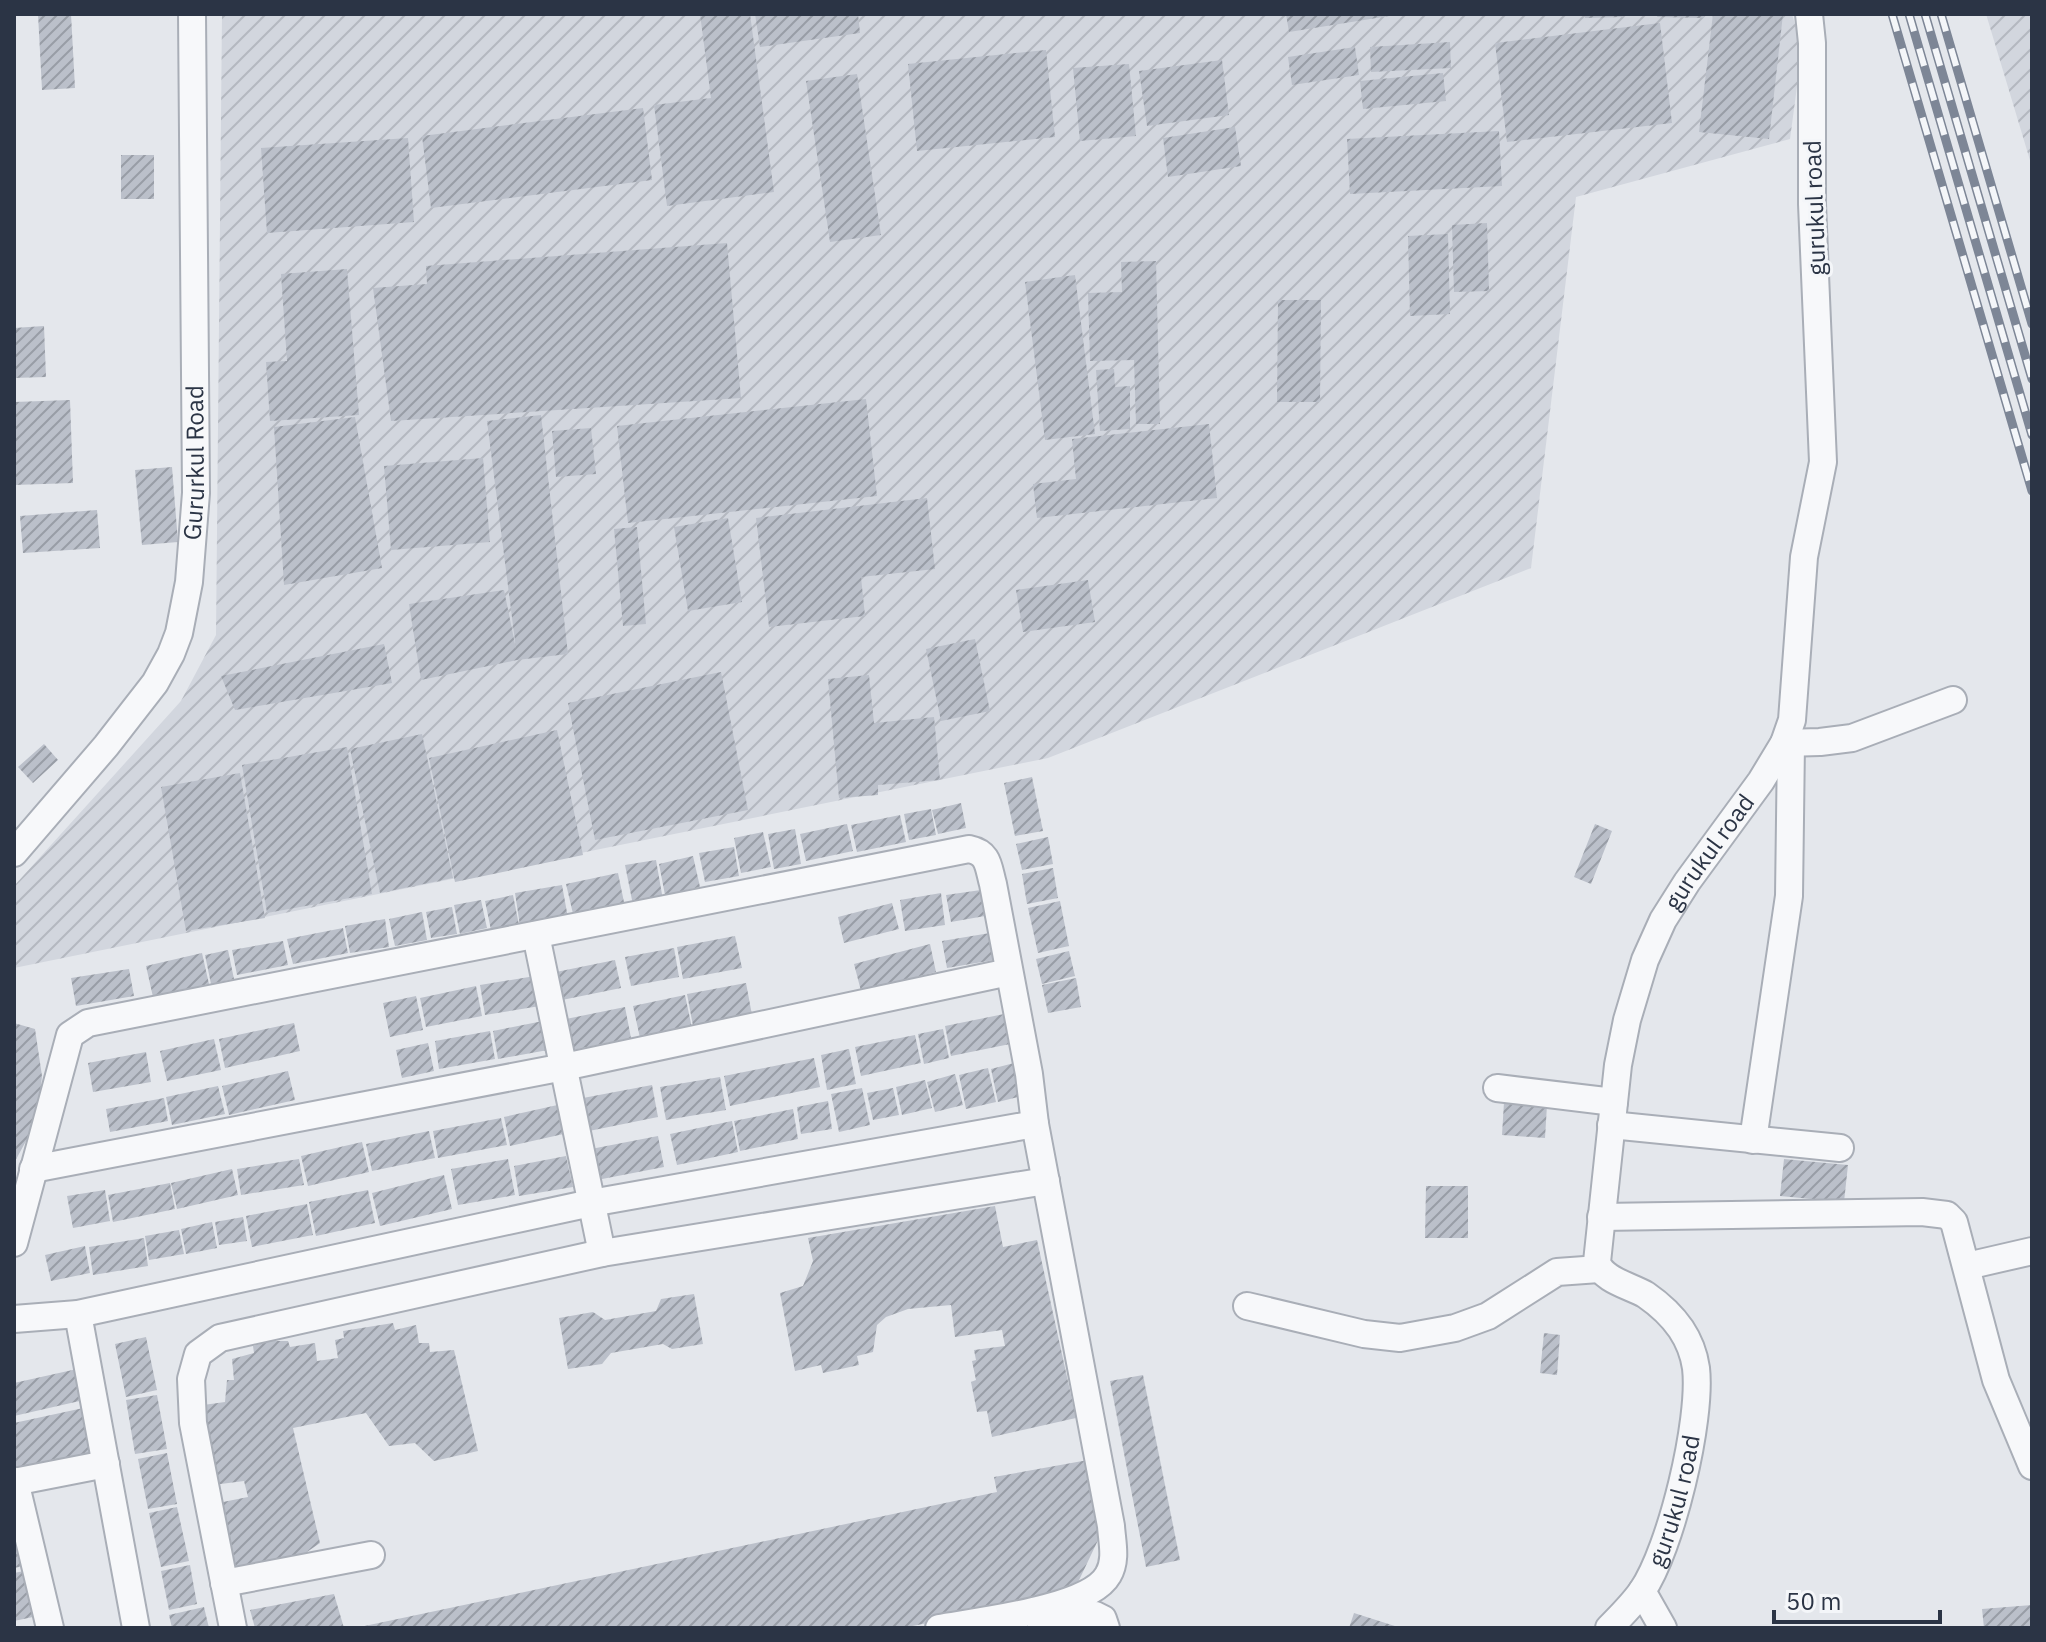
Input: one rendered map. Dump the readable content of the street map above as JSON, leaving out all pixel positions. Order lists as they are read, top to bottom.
{
  "streets": {
    "street": ["gurukul road", "Gururkul Road"]
  },
  "scale_bar": "50 m"
}
